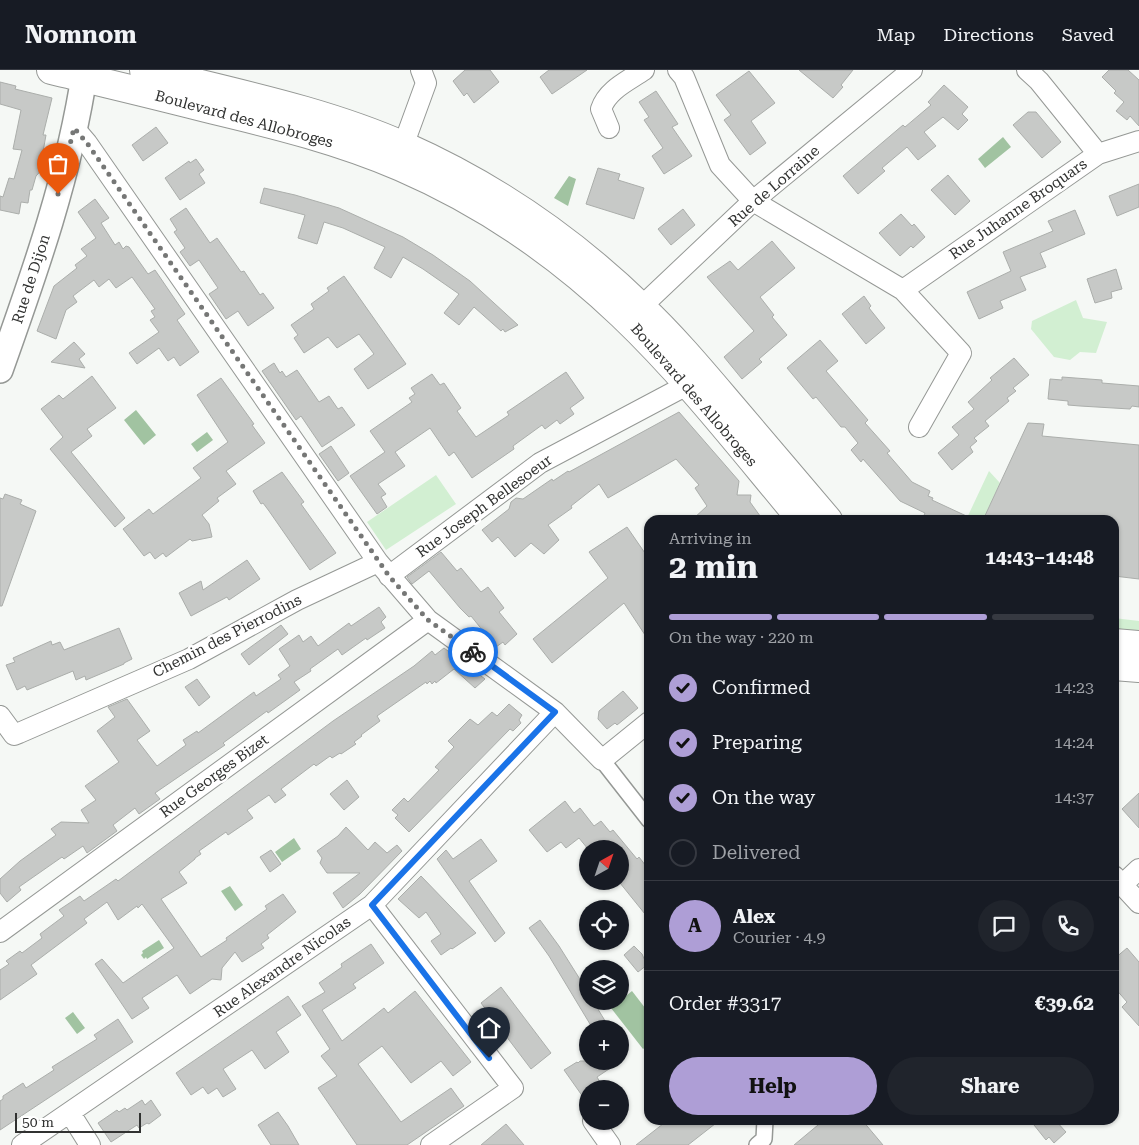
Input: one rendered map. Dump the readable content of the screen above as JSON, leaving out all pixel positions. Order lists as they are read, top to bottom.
{
  "streets": {
    "main road": ["Boulevard des Allobroges"],
    "street": [
      "Rue de Lorraine",
      "Rue Juhanne Broquars",
      "Rue de Dijon",
      "Rue Joseph Bellesoeur",
      "Chemin des Pierrodins",
      "Rue Georges Bizet",
      "Rue Alexandre Nicolas"
    ]
  },
  "crossings": [
    ["Boulevard des Allobroges", "Rue de Lorraine"],
    ["Boulevard des Allobroges", "Rue de Dijon"],
    ["Boulevard des Allobroges", "Rue Joseph Bellesoeur"],
    ["Rue Joseph Bellesoeur", "Chemin des Pierrodins"]
  ],
  "scale_bar": "50 m",
  "north": "top right",
  "page": {
    "header": "Nomnom",
    "nav": ["Map", "Directions", "Saved"],
    "heading": ["2 min", "Arriving in", "14:43–14:48"],
    "panel": [
      "Alex",
      "Courier · 4.9",
      "Order #3317",
      "€39.62"
    ],
    "bar": "On the way · 220 m",
    "list": [
      ["Confirmed", "14:23"],
      ["Preparing", "14:24"],
      ["On the way", "14:37"],
      "Delivered"
    ],
    "map_buttons": ["+", "−"],
    "round": "A",
    "buttons": ["Help", "Share"],
    "scale": "50 m"
  }
}
